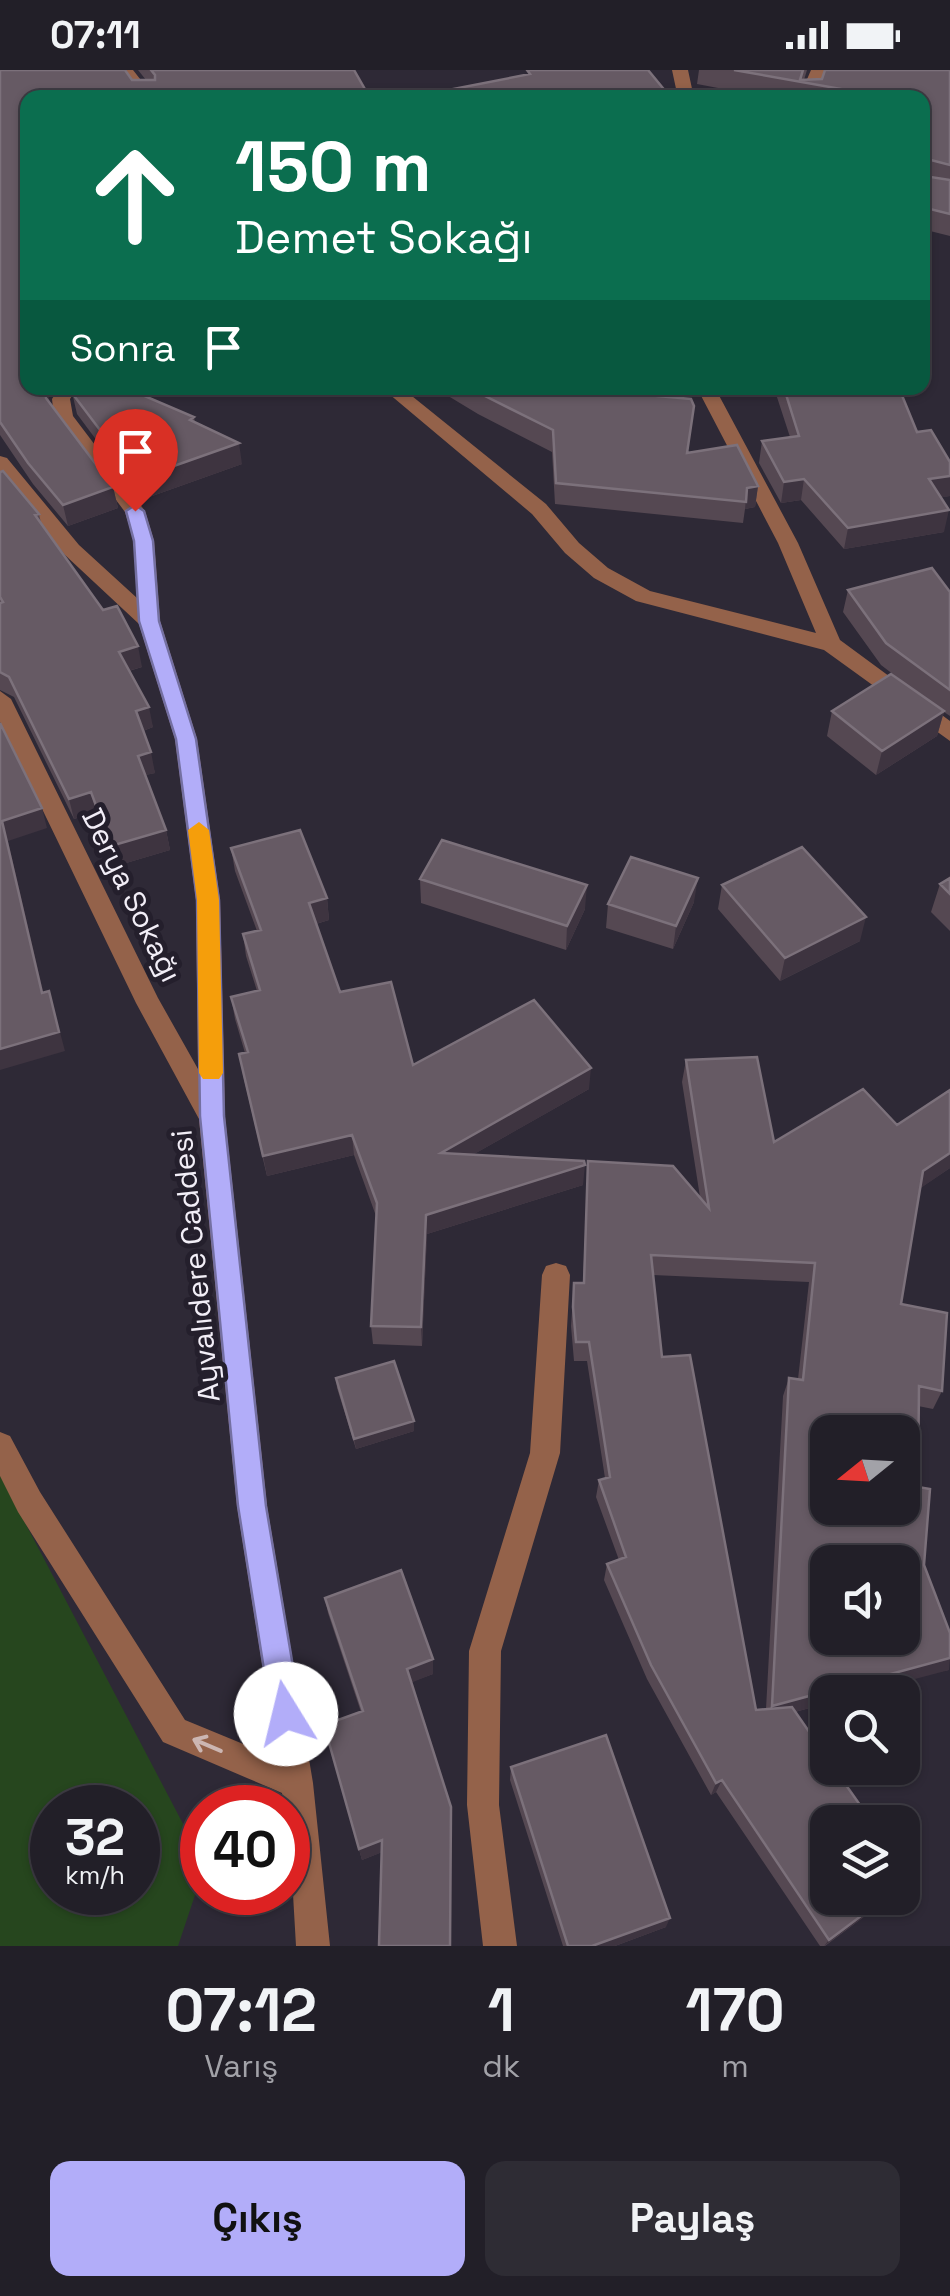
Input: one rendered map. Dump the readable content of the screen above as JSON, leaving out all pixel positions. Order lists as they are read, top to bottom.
{
  "streets": {
    "street": ["Derya Sokağı", "Ayvalıdere Caddesi"]
  },
  "crossings": [
    ["Derya Sokağı", "Ayvalıdere Caddesi"]
  ],
  "north": "left",
  "page": {
    "status": "07:11",
    "turn": ["150 m", "Demet Sokağı"],
    "then": "Sonra",
    "speed": "32 km/h",
    "limit": "40",
    "eta": [
      "07:12",
      "Varış",
      "1",
      "dk",
      "170",
      "m"
    ],
    "buttons": ["Çıkış", "Paylaş"]
  }
}
